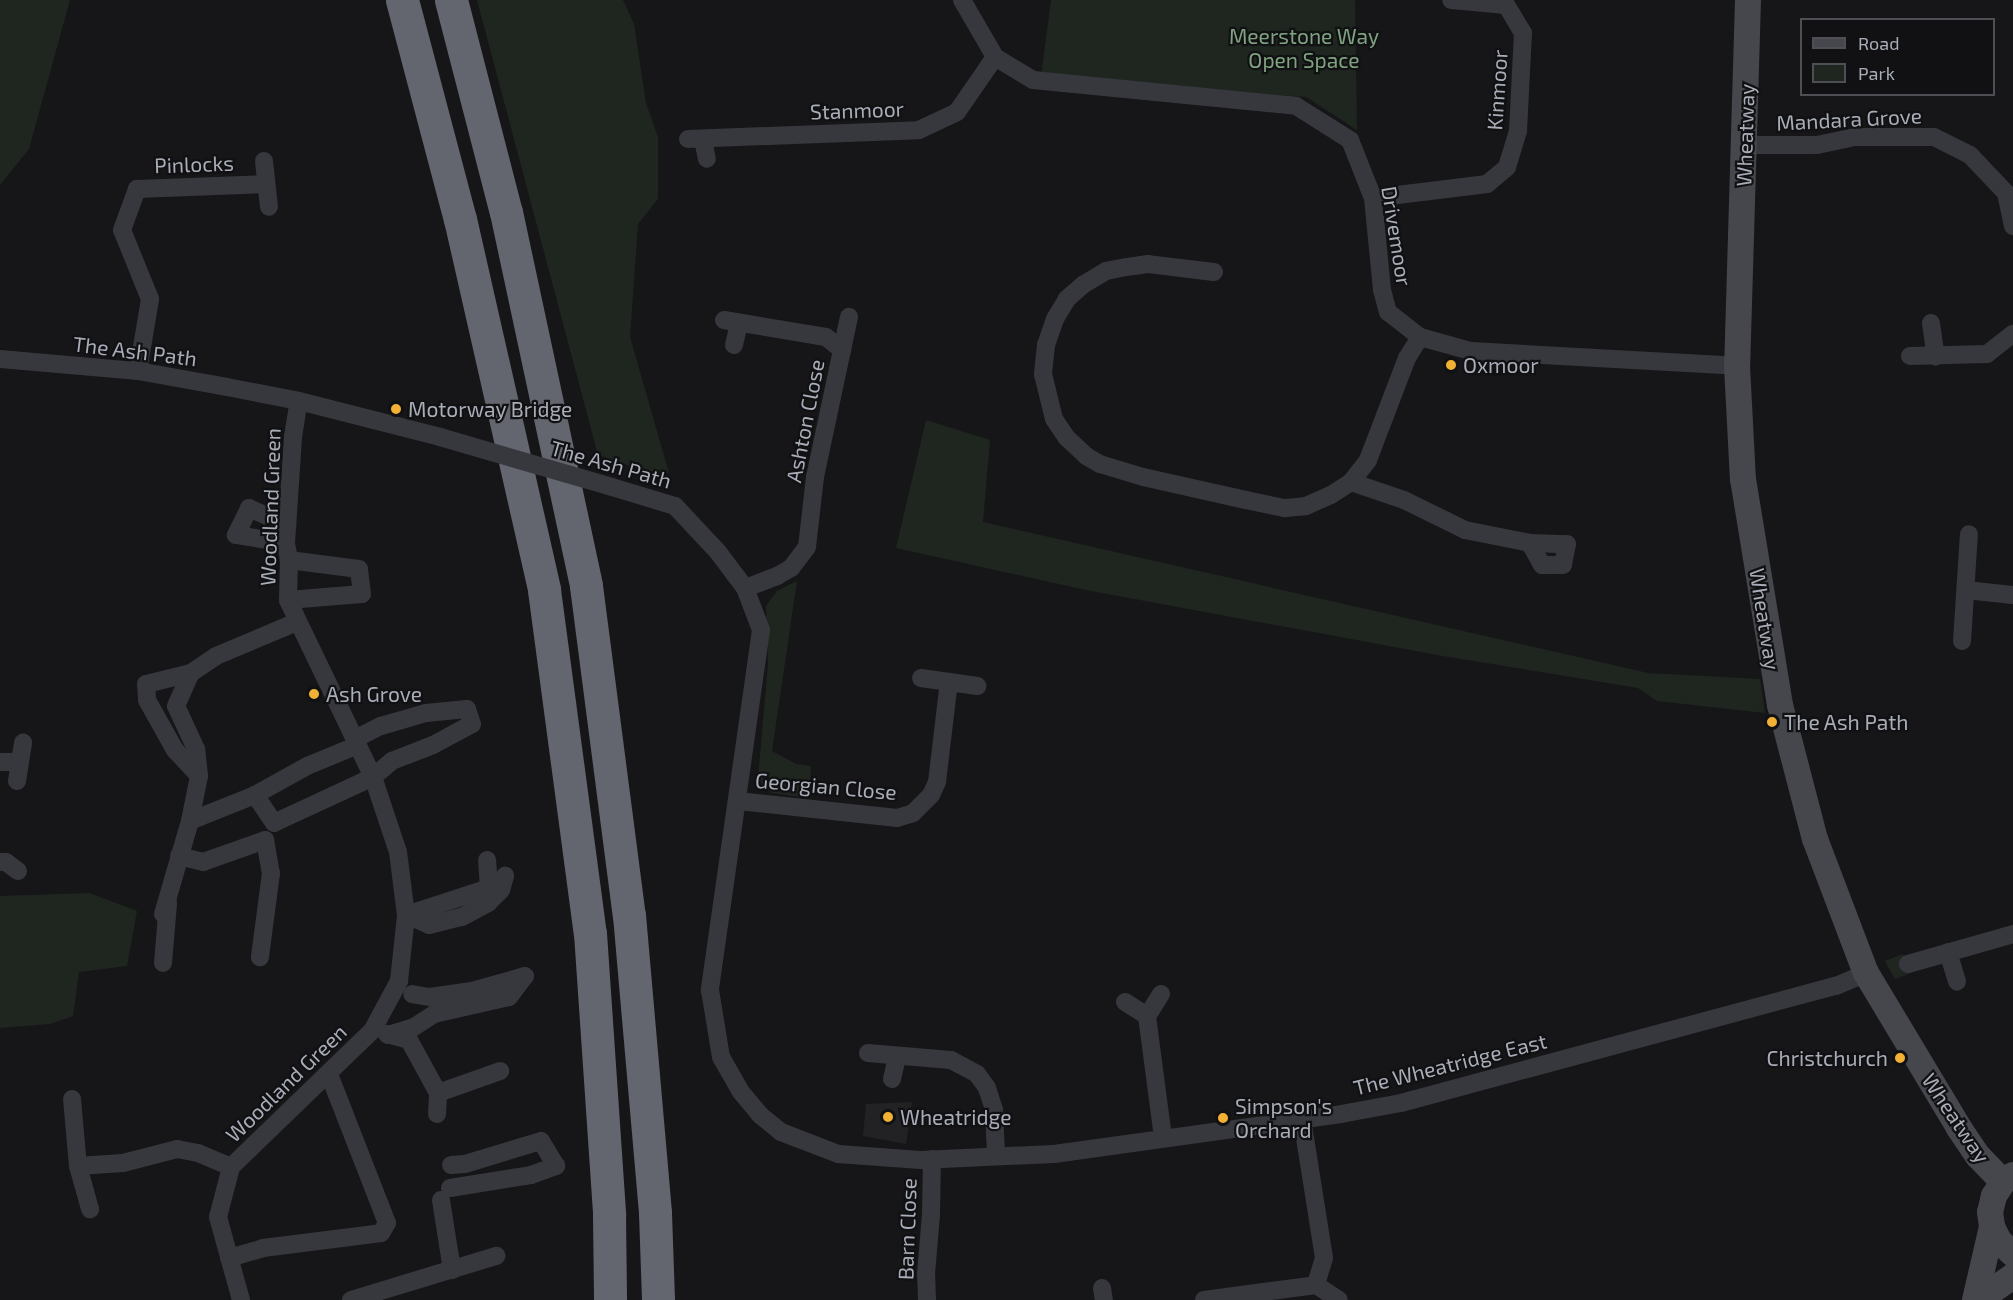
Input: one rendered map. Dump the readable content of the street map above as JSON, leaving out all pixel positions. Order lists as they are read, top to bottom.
{
  "streets": {
    "street": [
      "Kinmoor",
      "Stanmoor",
      "Mandara Grove",
      "Wheatway",
      "Pinlocks",
      "Drivemoor",
      "The Ash Path",
      "Ashton Close",
      "Woodland Green",
      "Georgian Close",
      "The Wheatridge East",
      "Barn Close"
    ]
  },
  "crossings": [
    ["Kinmoor", "Drivemoor"],
    ["Stanmoor", "Drivemoor"],
    ["Mandara Grove", "Wheatway"],
    ["Wheatway", "Drivemoor"],
    ["Wheatway", "The Wheatridge East"],
    ["Pinlocks", "The Ash Path"],
    ["The Ash Path", "Ashton Close"],
    ["The Ash Path", "Woodland Green"],
    ["The Ash Path", "Georgian Close"],
    ["The Ash Path", "The Wheatridge East"],
    ["The Wheatridge East", "Barn Close"]
  ],
  "parks": ["Meerstone Way Open Space"],
  "places": [
    "Oxmoor",
    "Motorway Bridge",
    "Ash Grove",
    "The Ash Path",
    "Christchurch",
    "Wheatridge",
    "Simpson's Orchard"
  ],
  "legend": ["Road", "Park"]
}
